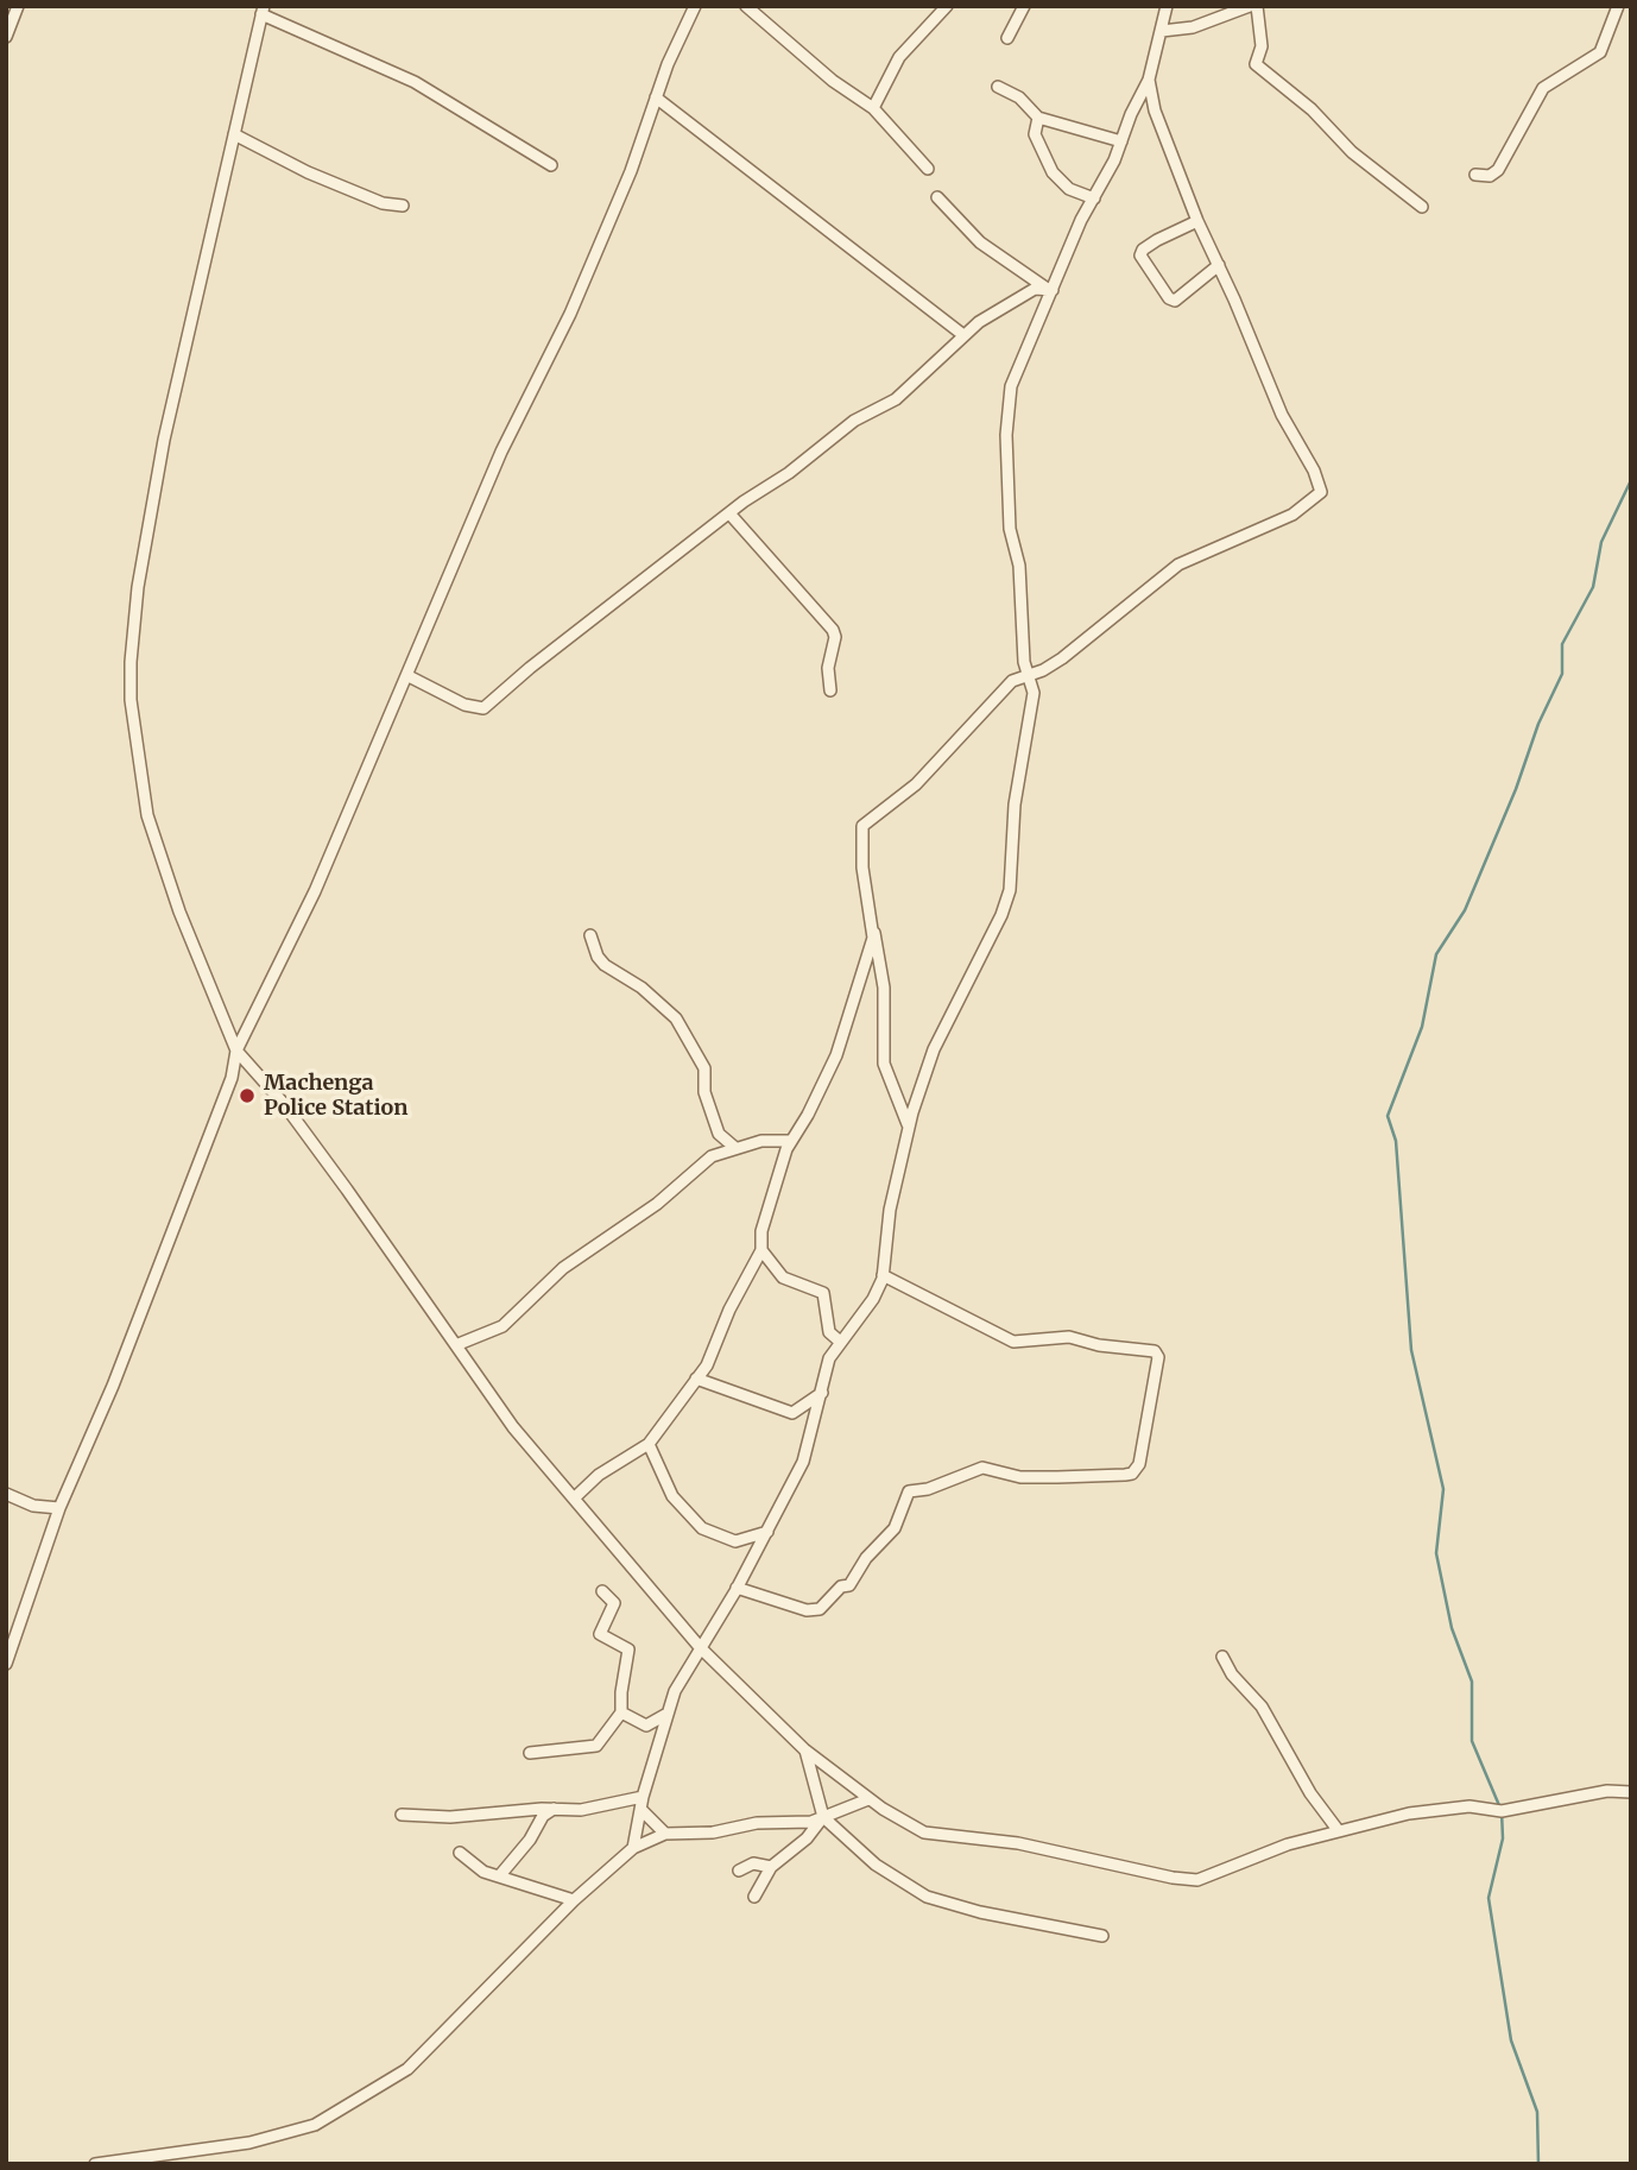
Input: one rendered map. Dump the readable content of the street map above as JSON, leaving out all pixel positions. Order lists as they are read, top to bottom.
{
  "places": ["Machenga Police Station"]
}
